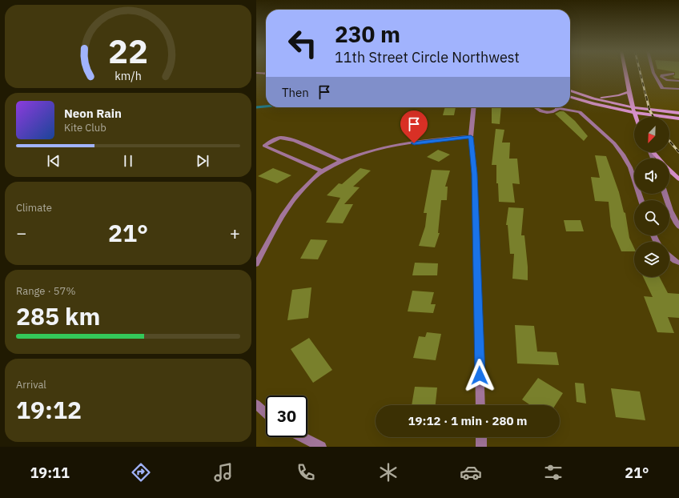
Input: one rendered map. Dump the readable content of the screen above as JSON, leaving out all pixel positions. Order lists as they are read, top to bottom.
{
  "north": "bottom left",
  "page": {
    "turn": ["230 m", "11th Street Circle Northwest"],
    "then": "Then",
    "song": ["Neon Rain", "Kite Club"],
    "tile": [
      "Climate",
      ["Range · 57%", "285 km"],
      ["Arrival", "19:12"]
    ],
    "heat": ["−", "21°", "+"],
    "limit": "30",
    "trip": "19:12 · 1 min · 280 m",
    "tabs": ["19:11", "21°"],
    "gauge": ["22", "km/h"]
  }
}
